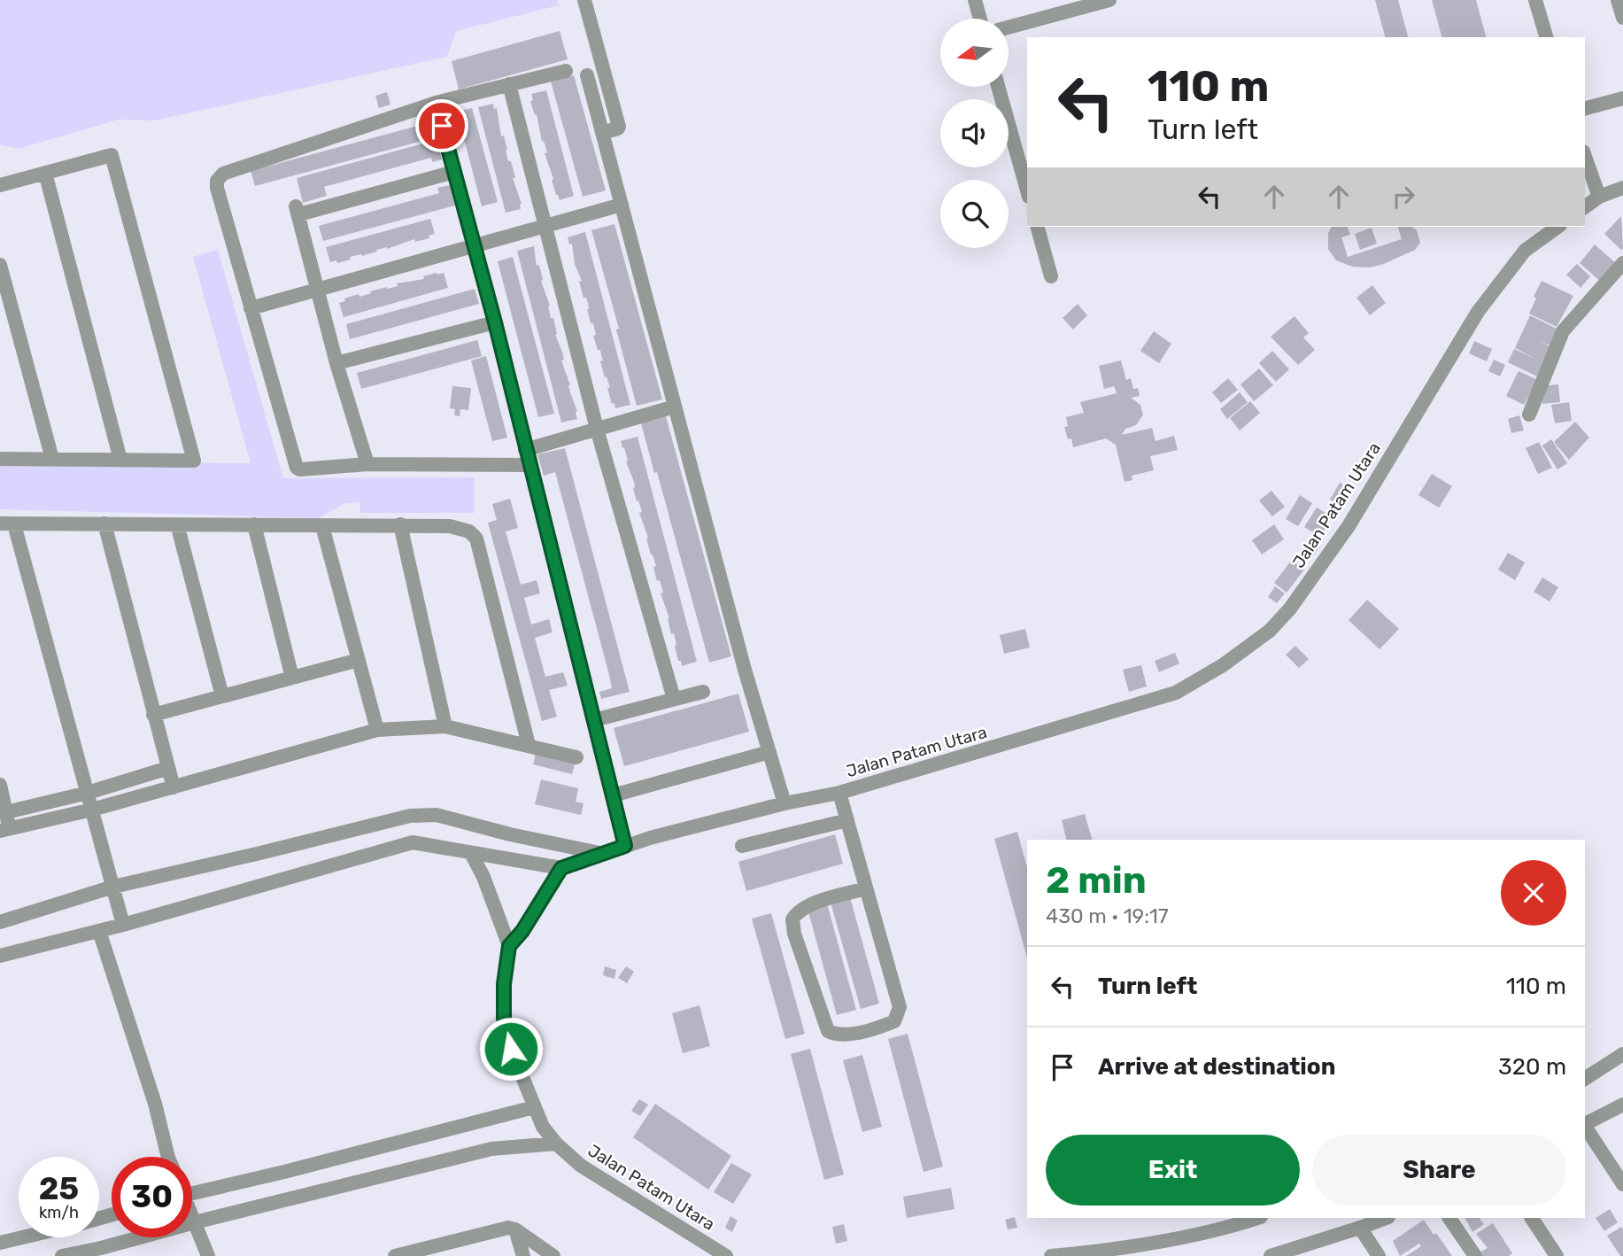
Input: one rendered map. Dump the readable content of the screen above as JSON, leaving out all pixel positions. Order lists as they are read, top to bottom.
{
  "streets": {
    "street": ["Jalan Patam Utara"]
  },
  "north": "left",
  "page": {
    "turn": ["110 m", "Turn left"],
    "heading": ["2 min", "430 m · 19:17"],
    "list": [
      {
        "name": "Turn left",
        "value": "110 m"
      },
      {
        "name": "Arrive at destination",
        "value": "320 m"
      }
    ],
    "buttons": ["Exit", "Share"],
    "speed": "25 km/h",
    "limit": "30"
  }
}
